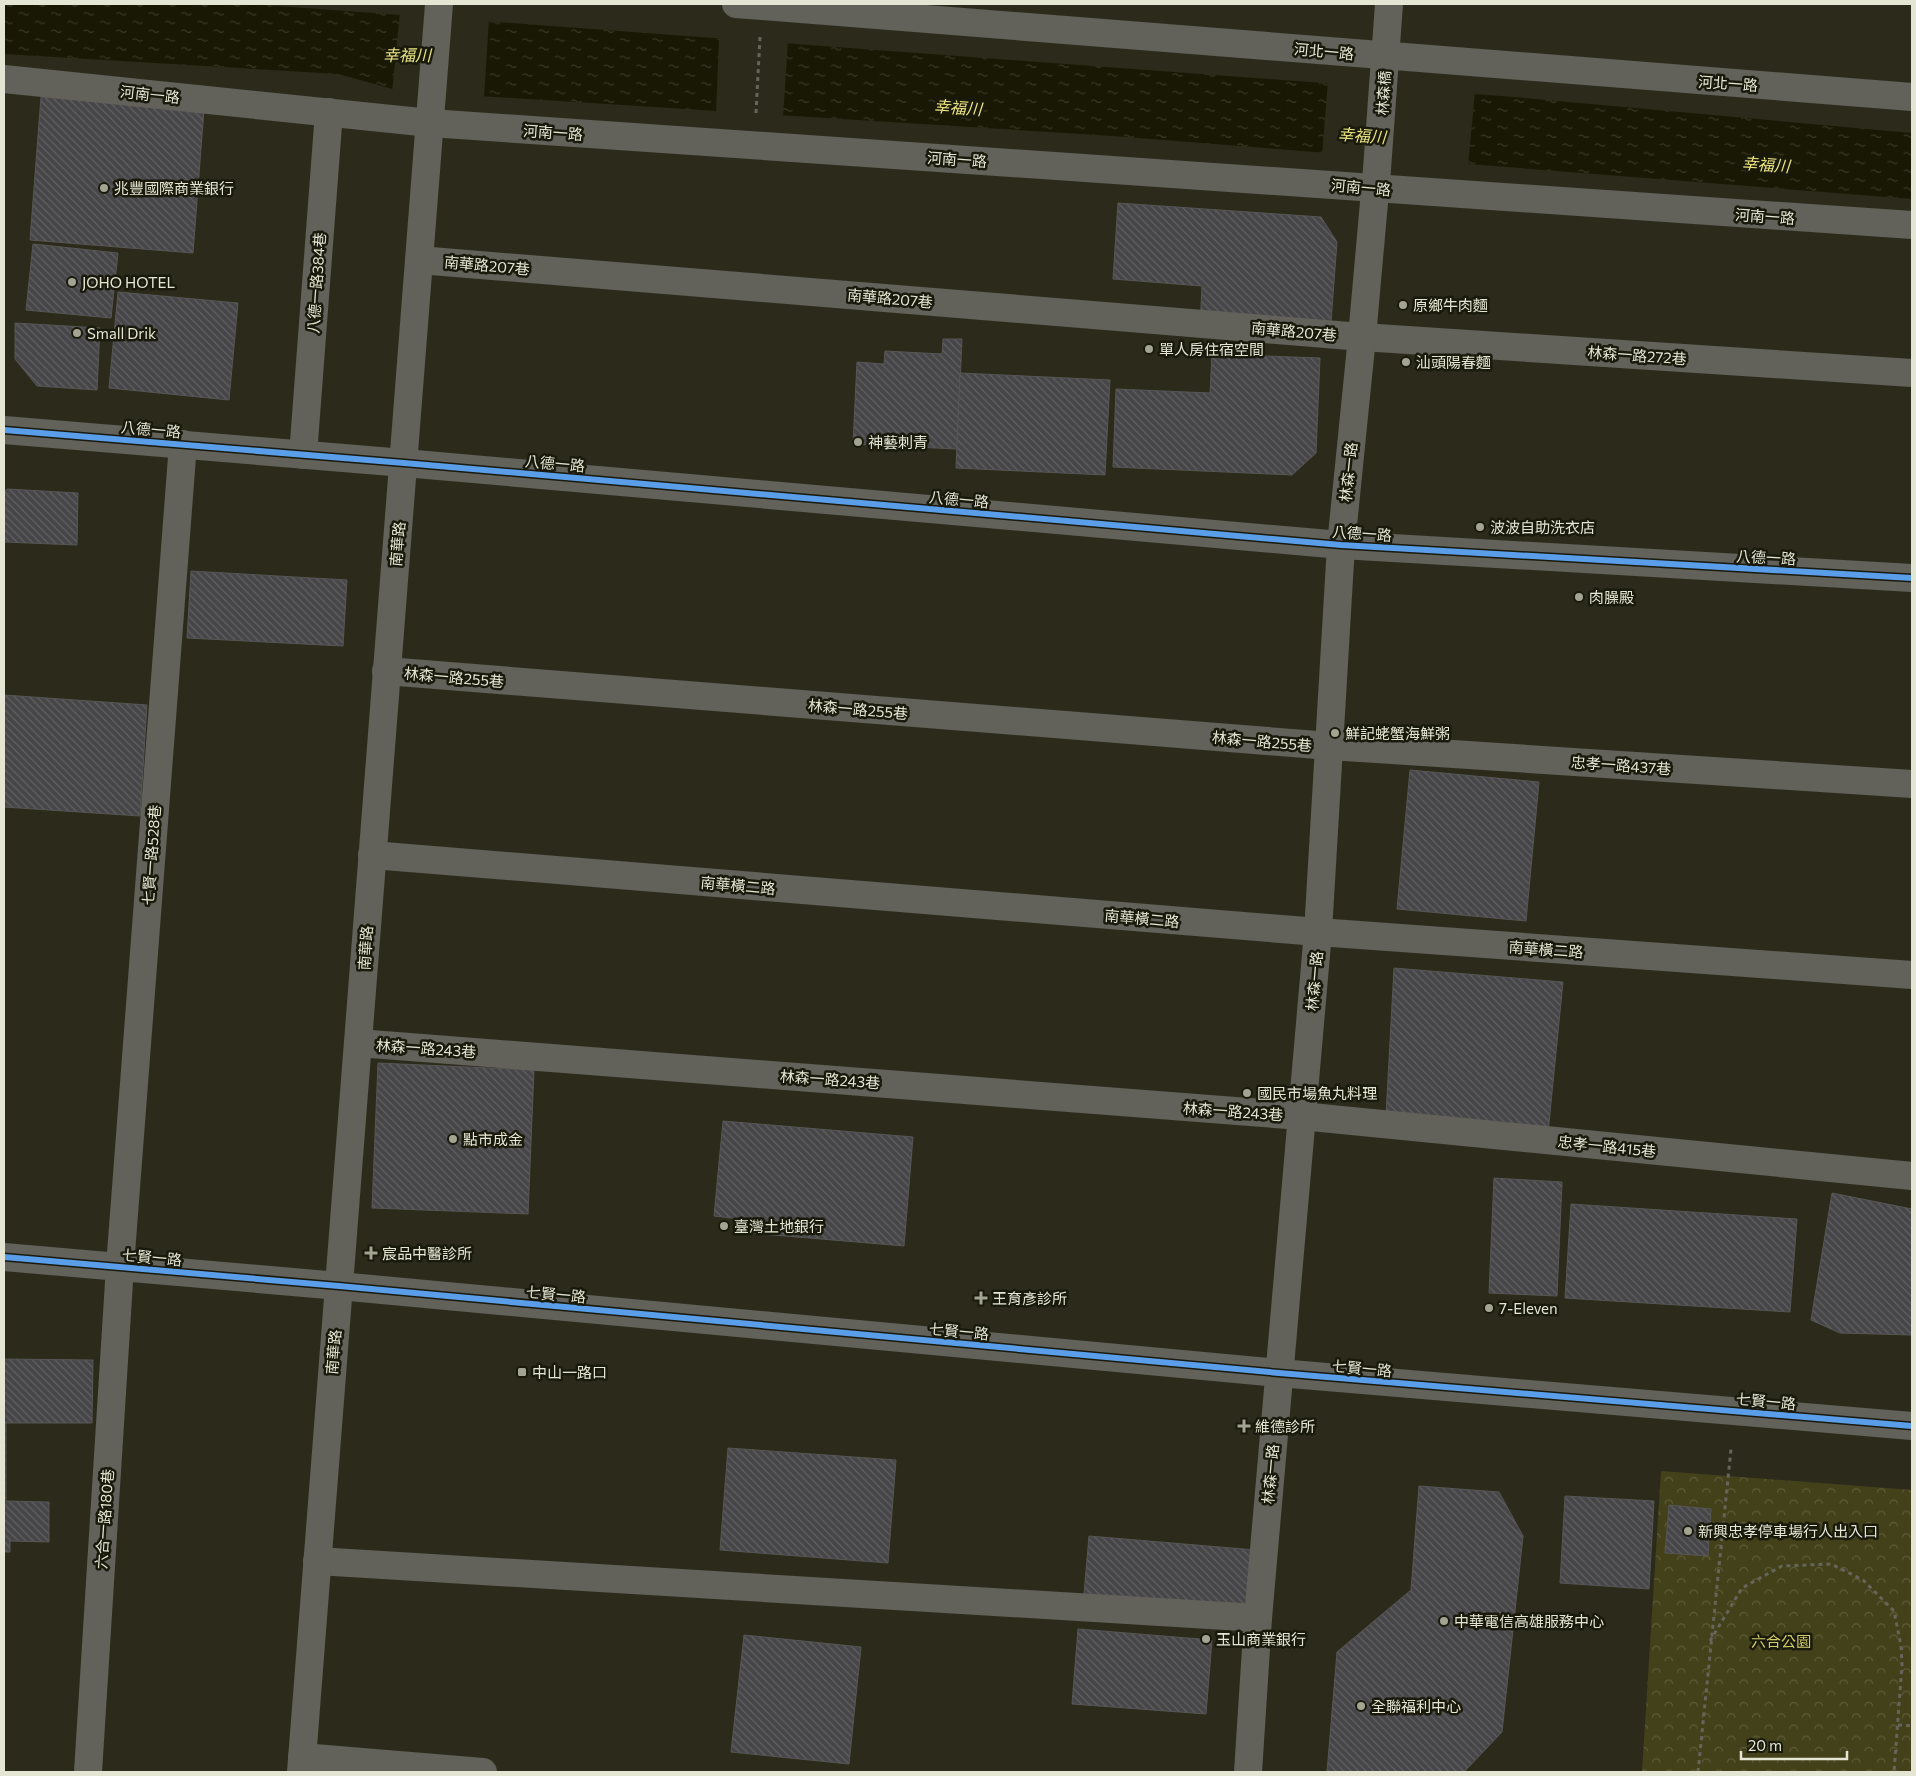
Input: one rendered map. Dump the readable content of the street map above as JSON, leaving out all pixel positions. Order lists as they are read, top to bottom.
{
  "streets": {
    "street": [
      "河北一路",
      "林森橋",
      "河南一路",
      "南華路207巷",
      "八德一路384巷",
      "林森一路272巷",
      "八德一路",
      "林森一路",
      "南華路",
      "林森一路255巷",
      "忠孝一路437巷",
      "七賢一路528巷",
      "南華橫二路",
      "林森一路243巷",
      "忠孝一路415巷",
      "七賢一路",
      "六合一路180巷"
    ]
  },
  "crossings": [
    ["河北一路", "林森橋"],
    ["林森橋", "河南一路"],
    ["林森橋", "林森一路"],
    ["河南一路", "八德一路384巷"],
    ["河南一路", "林森一路"],
    ["河南一路", "南華路"],
    ["南華路207巷", "林森一路272巷"],
    ["南華路207巷", "林森一路"],
    ["南華路207巷", "南華路"],
    ["八德一路384巷", "八德一路"],
    ["林森一路272巷", "林森一路"],
    ["八德一路", "林森一路"],
    ["八德一路", "南華路"],
    ["八德一路", "七賢一路528巷"],
    ["林森一路", "林森一路255巷"],
    ["林森一路", "忠孝一路437巷"],
    ["林森一路", "南華橫二路"],
    ["林森一路", "林森一路243巷"],
    ["林森一路", "忠孝一路415巷"],
    ["林森一路", "七賢一路"],
    ["南華路", "林森一路255巷"],
    ["南華路", "南華橫二路"],
    ["南華路", "林森一路243巷"],
    ["南華路", "七賢一路"],
    ["林森一路255巷", "忠孝一路437巷"],
    ["七賢一路528巷", "七賢一路"],
    ["七賢一路528巷", "六合一路180巷"],
    ["林森一路243巷", "忠孝一路415巷"],
    ["七賢一路", "六合一路180巷"]
  ],
  "water": ["幸福川"],
  "parks": ["六合公園"],
  "places": {
    "other": [
      "兆豐國際商業銀行",
      "JOHO HOTEL",
      "原鄉牛肉麵",
      "Small Drik",
      "單人房住宿空間",
      "汕頭陽春麵",
      "神藝刺青",
      "波波自助洗衣店",
      "肉臊殿",
      "鮮記蛯蟹海鮮粥",
      "國民市場魚丸料理",
      "點市成金",
      "臺灣土地銀行",
      "7-Eleven",
      "新興忠孝停車場行人出入口",
      "中華電信高雄服務中心",
      "玉山商業銀行",
      "全聯福利中心"
    ],
    "health": ["宸品中醫診所", "王育彥診所", "維德診所"],
    "transit": ["中山一路口"]
  },
  "scale_bar": "20 m"
}
